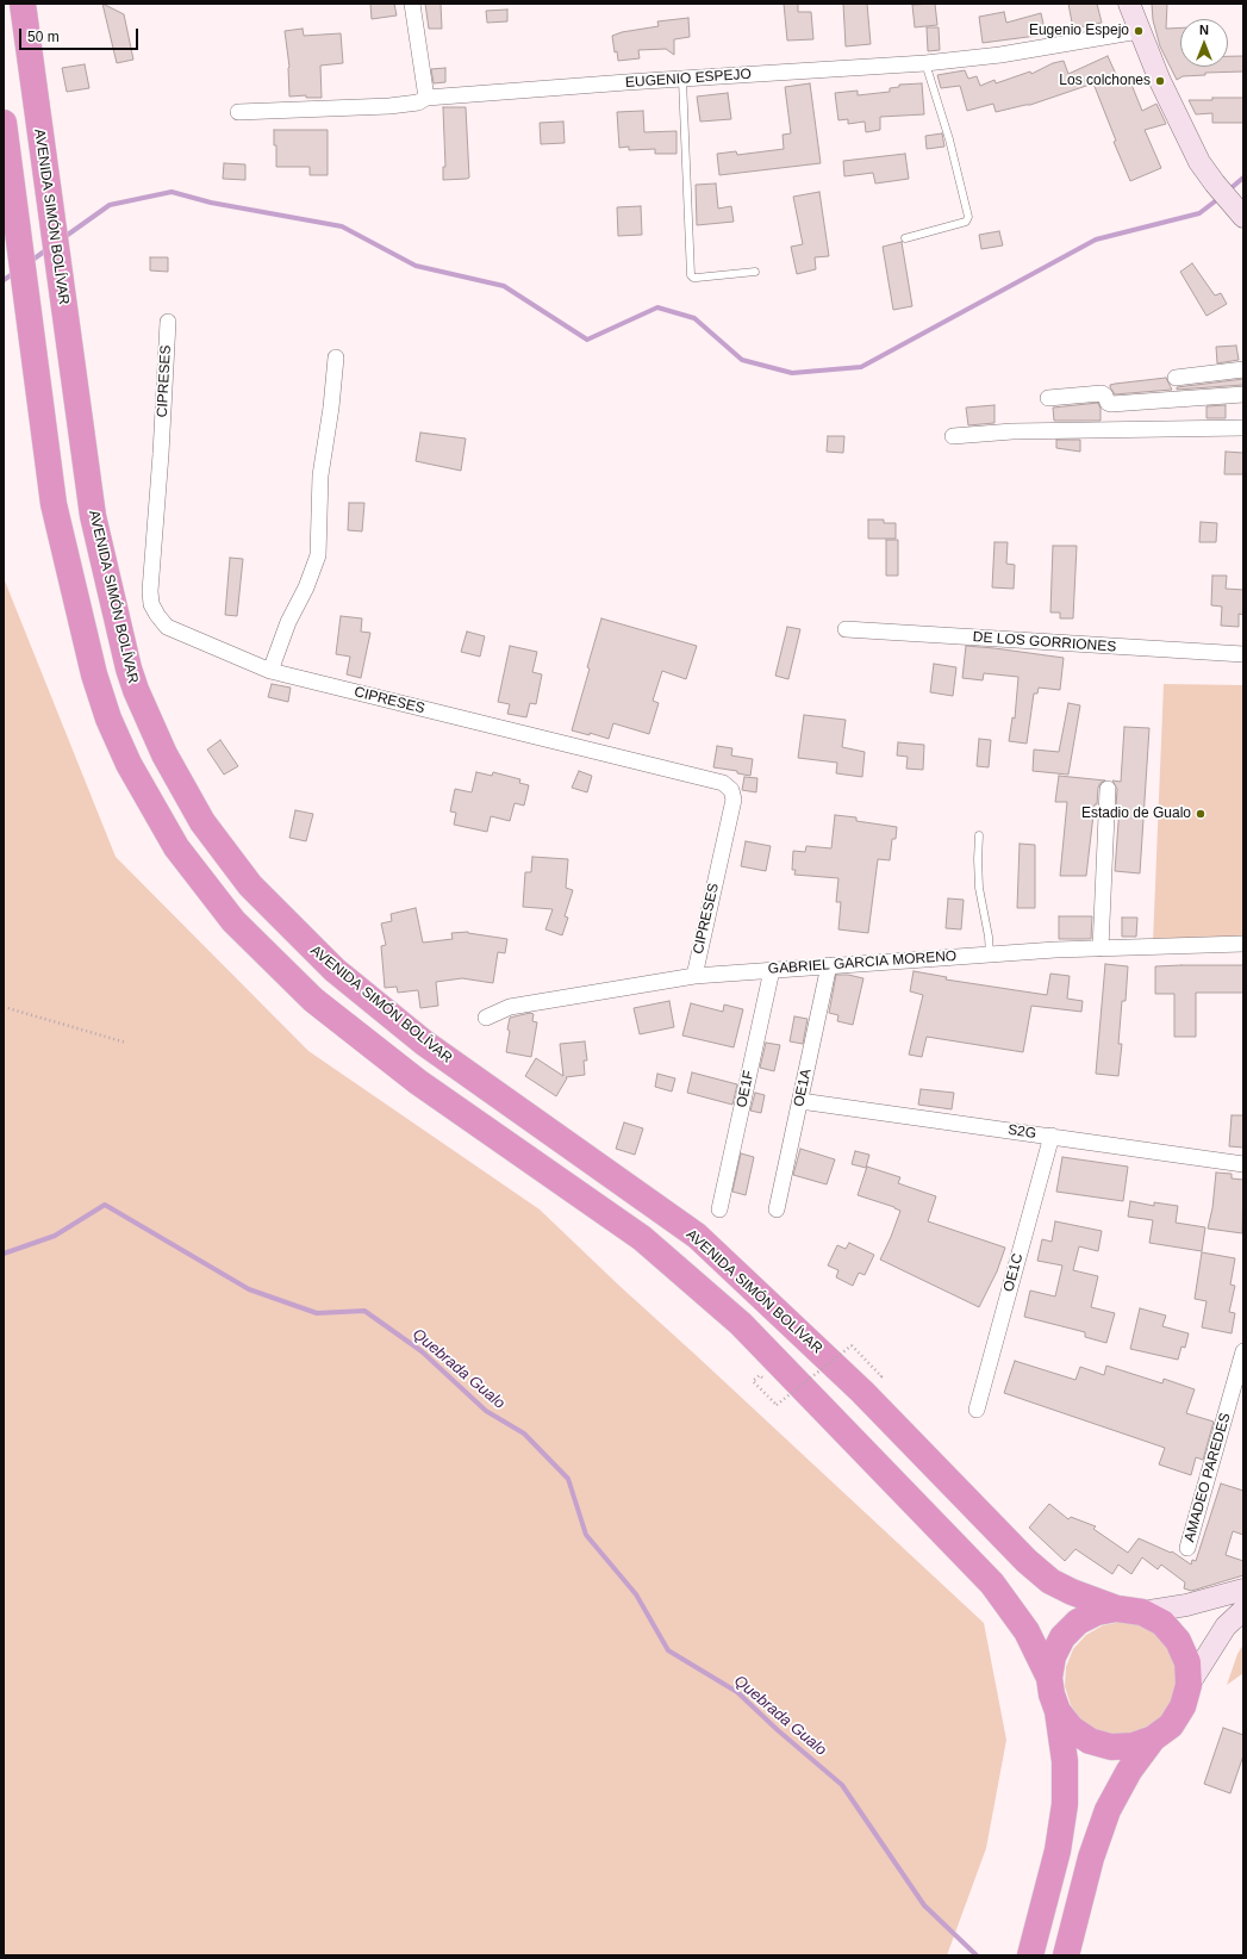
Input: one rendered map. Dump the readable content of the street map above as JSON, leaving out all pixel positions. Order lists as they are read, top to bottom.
{
  "streets": {
    "highway": ["AVENIDA SIMÓN BOLÍVAR"],
    "street": [
      "EUGENIO ESPEJO",
      "CIPRESES",
      "DE LOS GORRIONES",
      "GABRIEL GARCIA MORENO",
      "OE1A",
      "OE1F",
      "S2G",
      "OE1C",
      "AMADEO PAREDES"
    ]
  },
  "crossings": [
    ["CIPRESES", "GABRIEL GARCIA MORENO"],
    ["GABRIEL GARCIA MORENO", "OE1A"],
    ["GABRIEL GARCIA MORENO", "OE1F"],
    ["OE1A", "S2G"],
    ["S2G", "OE1C"]
  ],
  "water": ["Quebrada Gualo"],
  "places": ["Eugenio Espejo", "Los colchones", "Estadio de Gualo"],
  "scale_bar": "50 m",
  "north": "top"
}
